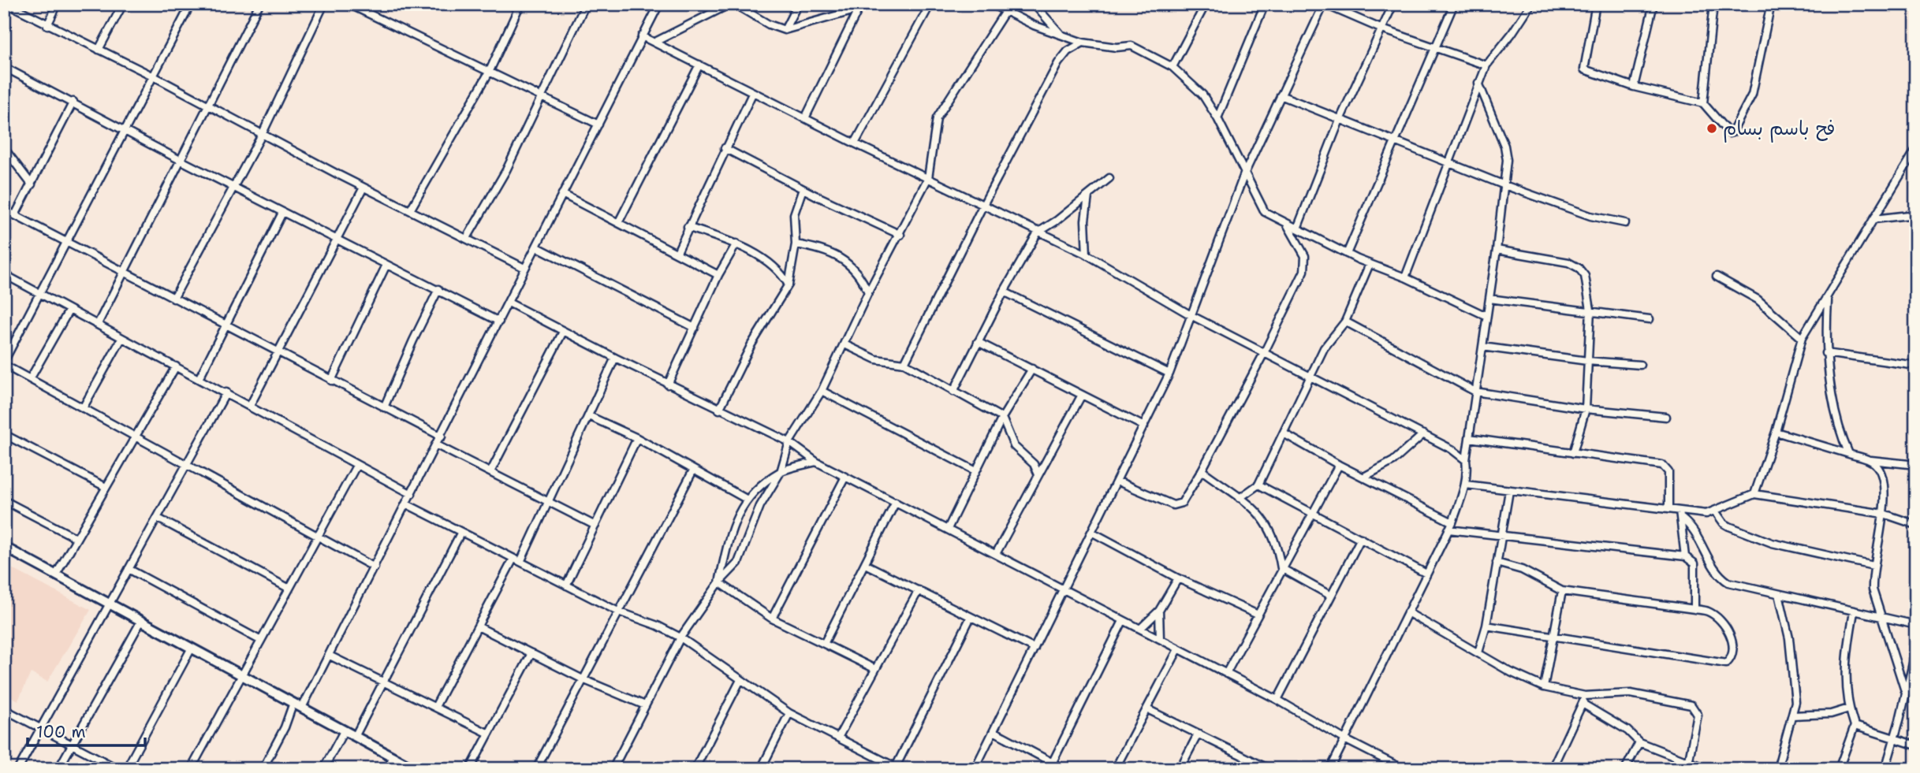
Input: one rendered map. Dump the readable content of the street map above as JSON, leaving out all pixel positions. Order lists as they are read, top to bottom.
{
  "places": ["فح باسم بسام"],
  "scale_bar": "100 m"
}
